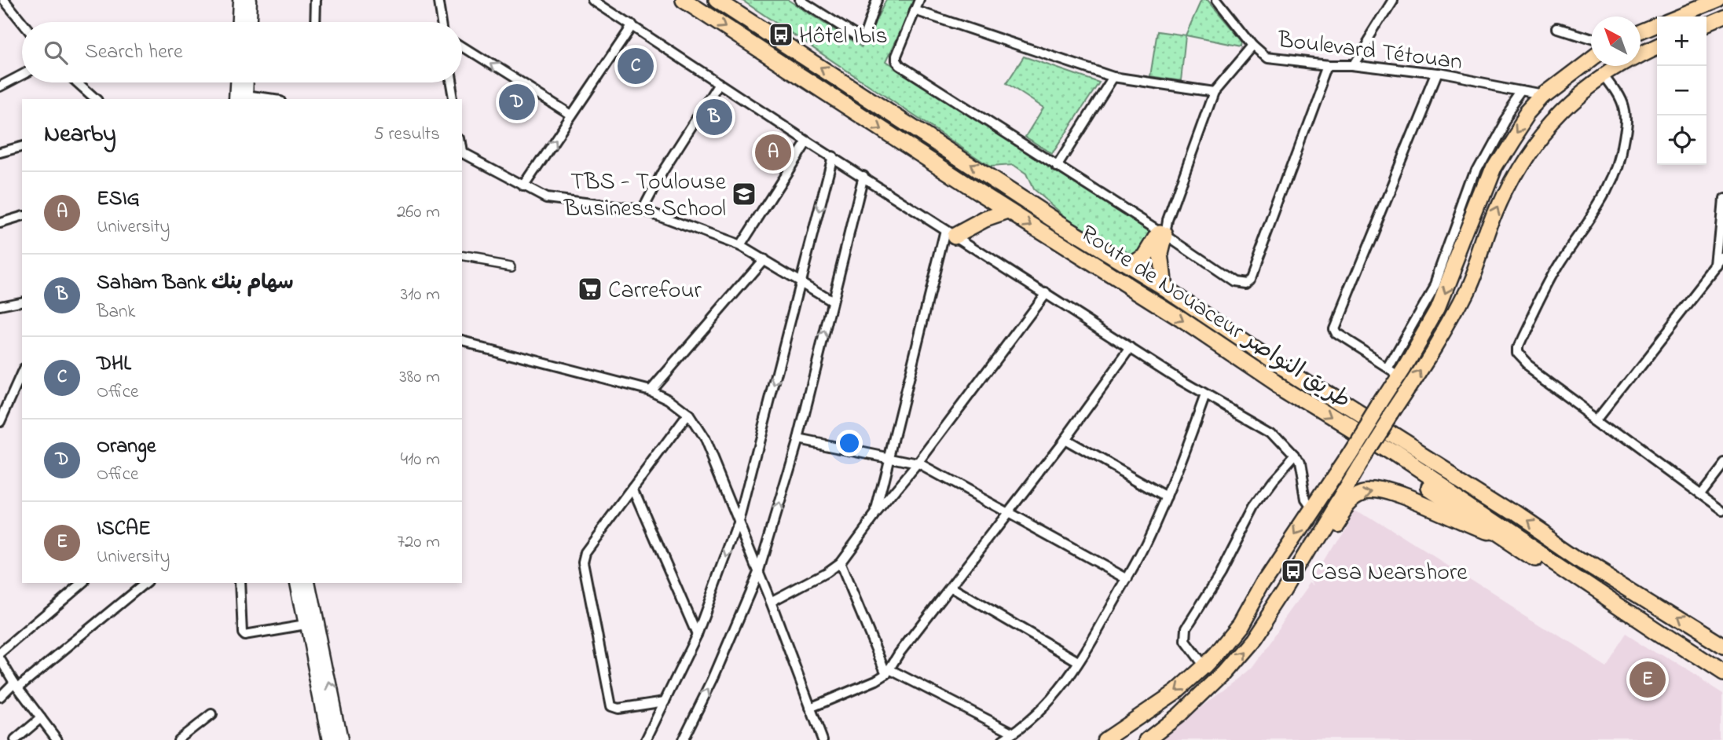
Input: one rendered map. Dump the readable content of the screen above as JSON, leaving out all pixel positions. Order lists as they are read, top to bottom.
{
  "streets": {
    "highway": ["Route de Nouaceur طريق النواصر"],
    "street": ["Boulevard Tétouan"]
  },
  "places": {
    "bus stop": ["Hôtel Ibis", "Casa Nearshore"],
    "school or university": ["TBS - Toulouse Business School"],
    "supermarket": ["Carrefour"]
  },
  "north": "top left",
  "page": {
    "map_buttons": ["+", "−"],
    "search": "Search here",
    "pins": [
      "C",
      "D",
      "B",
      "A",
      "E"
    ],
    "heading": ["Nearby", "5 results"],
    "list": [
      {
        "mark": "A",
        "name": "ESIG",
        "note": "University",
        "value": "260 m"
      },
      {
        "mark": "B",
        "name": "Saham Bank سهام بنك",
        "note": "Bank",
        "value": "310 m"
      },
      {
        "mark": "C",
        "name": "DHL",
        "note": "Office",
        "value": "380 m"
      },
      {
        "mark": "D",
        "name": "Orange",
        "note": "Office",
        "value": "410 m"
      },
      {
        "mark": "E",
        "name": "ISCAE",
        "note": "University",
        "value": "720 m"
      }
    ]
  }
}
